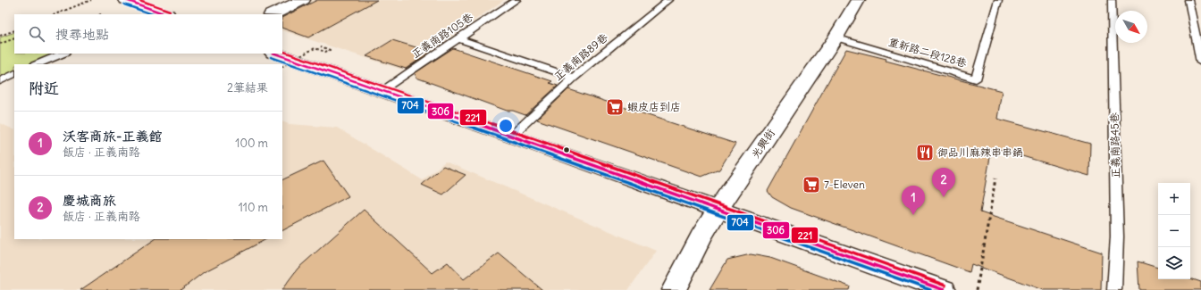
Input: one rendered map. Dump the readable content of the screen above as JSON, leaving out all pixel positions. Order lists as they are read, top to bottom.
{
  "streets": {
    "street": ["光興街"],
    "lane": [
      "正義南路105巷",
      "重新路二段128巷",
      "正義南路89巷",
      "正義南路45巷"
    ]
  },
  "crossings": [
    ["重新路二段128巷", "光興街"]
  ],
  "places": {
    "supermarket": ["蝦皮店到店", "7-Eleven"],
    "restaurant": ["御品川麻辣串串鍋"]
  },
  "lines": ["transit line 306", "transit line 221", "transit line 704"],
  "north": "bottom right",
  "page": {
    "search": "搜尋地點",
    "heading": ["附近", "2筆結果"],
    "list": [
      {
        "mark": "1",
        "name": "沃客商旅-正義館",
        "note": "飯店 · 正義南路",
        "value": "100 m"
      },
      {
        "mark": "2",
        "name": "慶城商旅",
        "note": "飯店 · 正義南路",
        "value": "110 m"
      }
    ],
    "pins": ["2", "1"],
    "map_buttons": ["+", "−"]
  }
}
